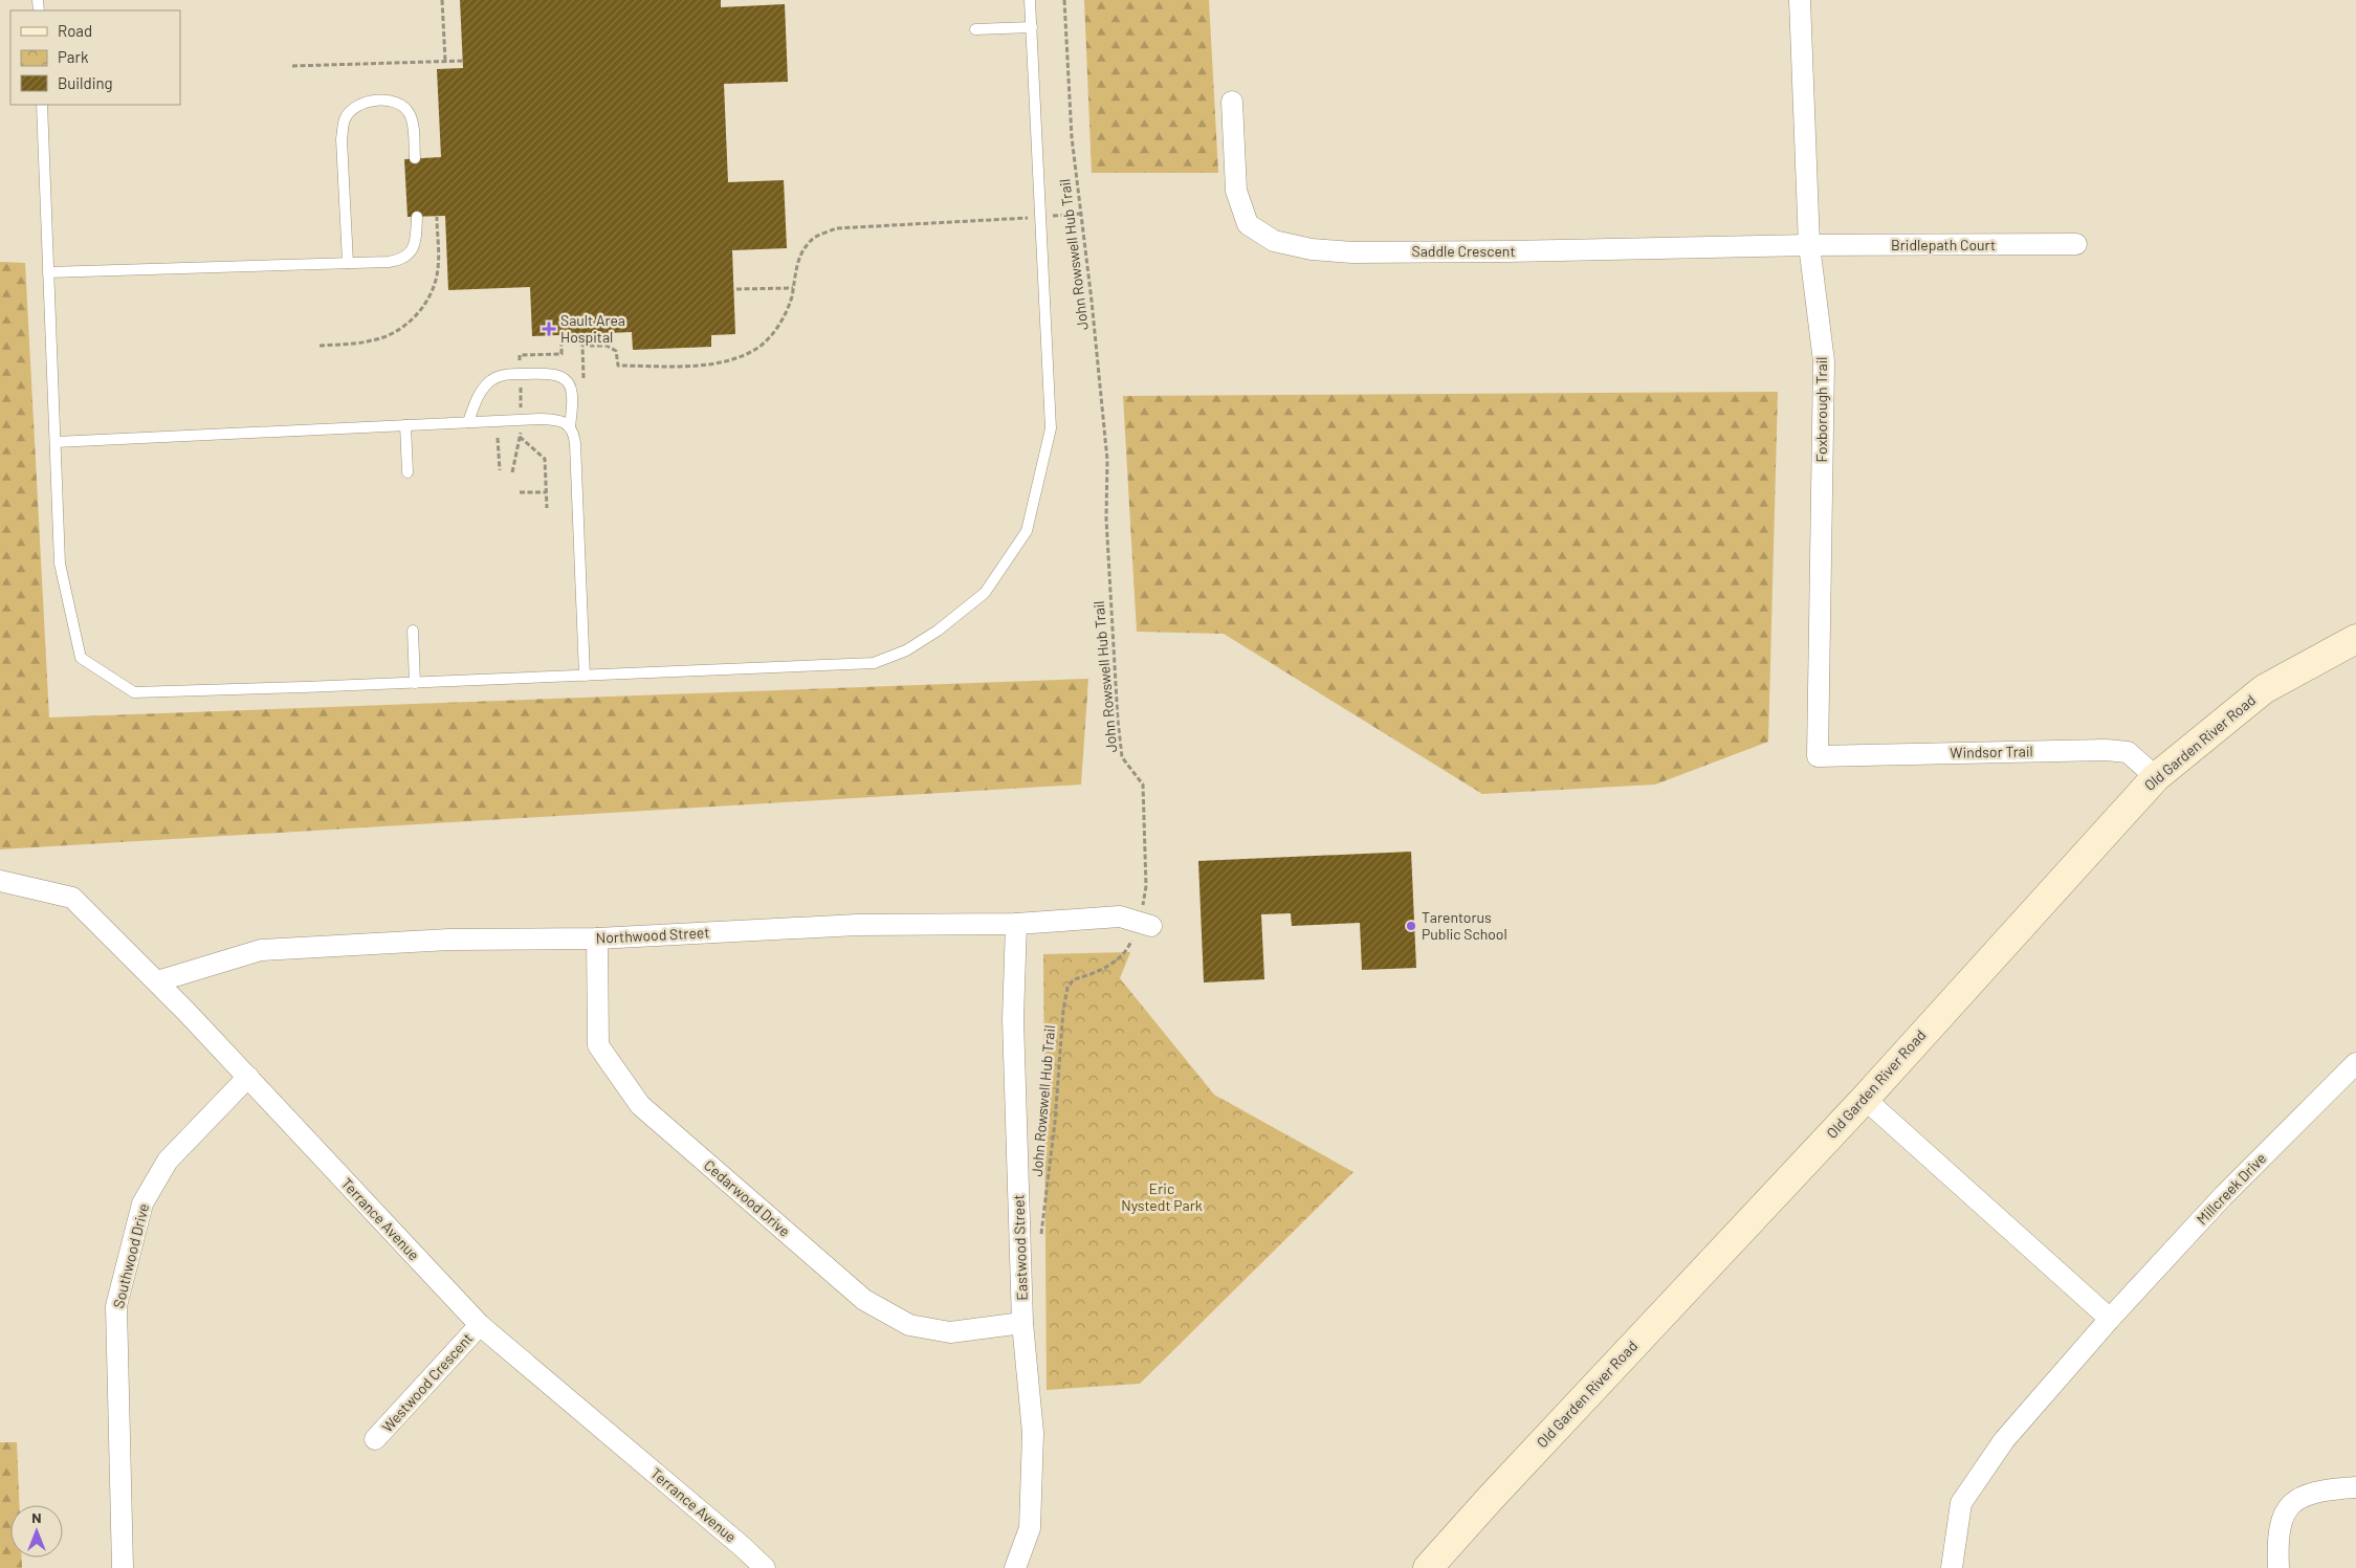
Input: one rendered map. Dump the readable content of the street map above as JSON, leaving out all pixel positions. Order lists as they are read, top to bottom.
{
  "streets": {
    "main road": ["Old Garden River Road"],
    "street": [
      "Bridlepath Court",
      "Saddle Crescent",
      "Foxborough Trail",
      "Windsor Trail",
      "Northwood Street",
      "Millcreek Drive",
      "Cedarwood Drive",
      "Terrance Avenue",
      "Eastwood Street",
      "Southwood Drive",
      "Westwood Crescent"
    ],
    "path": ["John Rowswell Hub Trail"]
  },
  "crossings": [
    ["Bridlepath Court", "Saddle Crescent"],
    ["Bridlepath Court", "Foxborough Trail"],
    ["Saddle Crescent", "Foxborough Trail"],
    ["John Rowswell Hub Trail", "Northwood Street"],
    ["Foxborough Trail", "Windsor Trail"],
    ["Old Garden River Road", "Windsor Trail"],
    ["Northwood Street", "Cedarwood Drive"],
    ["Northwood Street", "Terrance Avenue"],
    ["Northwood Street", "Eastwood Street"],
    ["Cedarwood Drive", "Eastwood Street"],
    ["Terrance Avenue", "Southwood Drive"],
    ["Terrance Avenue", "Westwood Crescent"]
  ],
  "parks": ["Eric Nystedt Park"],
  "places": {
    "health": ["Sault Area Hospital"],
    "other": ["Tarentorus Public School"]
  },
  "legend": ["Road", "Park", "Building"],
  "north": "top"
}
